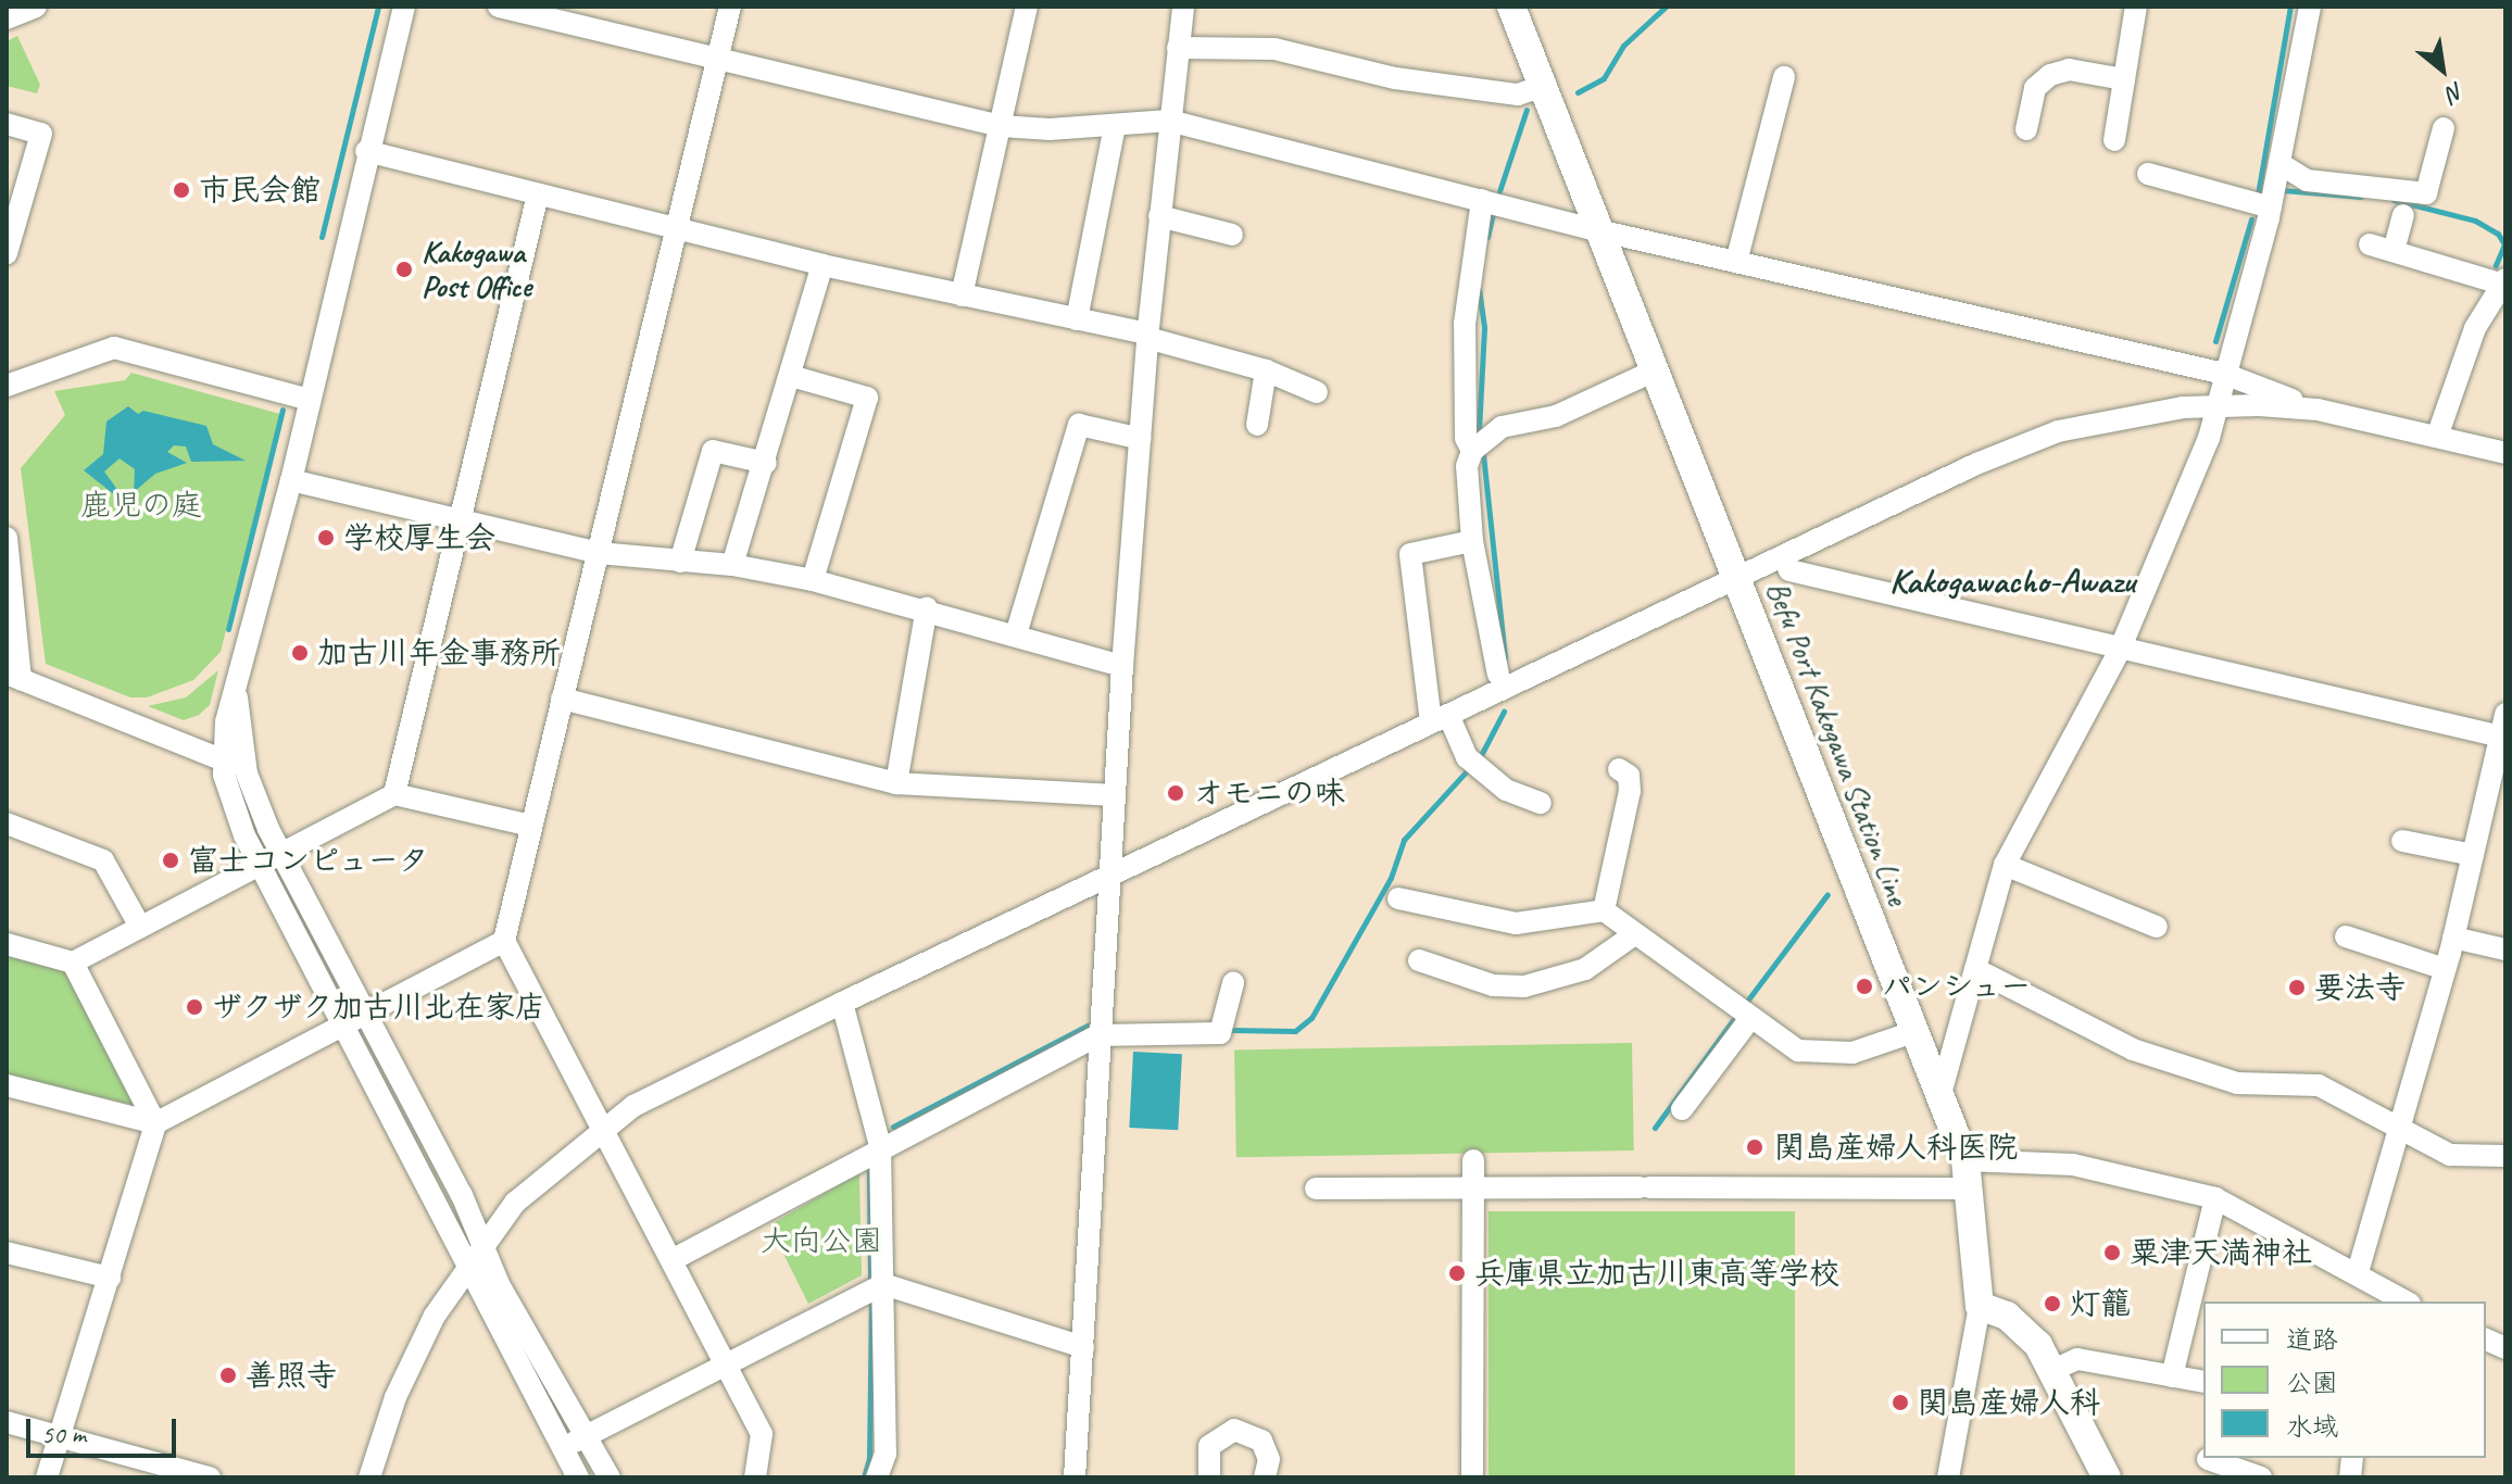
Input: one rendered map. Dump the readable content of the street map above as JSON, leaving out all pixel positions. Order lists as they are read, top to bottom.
{
  "streets": {
    "main road": ["Befu Port Kakogawa Station Line"]
  },
  "districts": ["Kakogawacho-Awazu"],
  "parks": ["鹿児の庭", "大向公園"],
  "places": [
    "市民会館",
    "Kakogawa Post Office",
    "学校厚生会",
    "加古川年金事務所",
    "オモニの味",
    "富士コンピュータ",
    "パンシュー",
    "要法寺",
    "ザクザク加古川北在家店",
    "関島産婦人科医院",
    "粟津天満神社",
    "兵庫県立加古川東高等学校",
    "灯籠",
    "善照寺",
    "関島産婦人科"
  ],
  "legend": ["道路", "公園", "水域"],
  "scale_bar": "50 m",
  "north": "bottom right"
}
